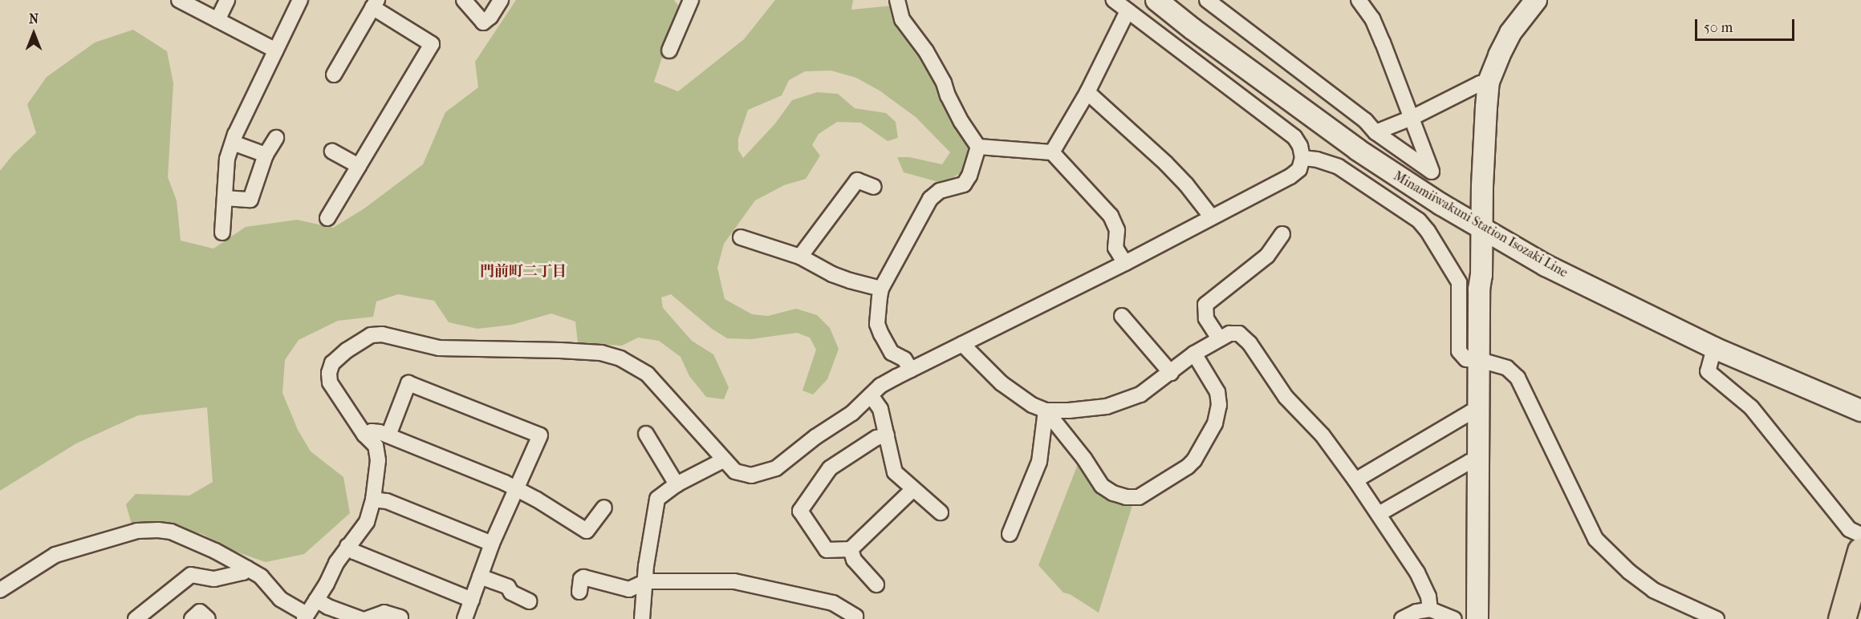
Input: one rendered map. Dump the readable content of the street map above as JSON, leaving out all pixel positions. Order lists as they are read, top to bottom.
{
  "streets": {
    "main road": ["Minamiiwakuni Station Isozaki Line"]
  },
  "districts": ["門前町二丁目"],
  "scale_bar": "50 m",
  "north": "top"
}
